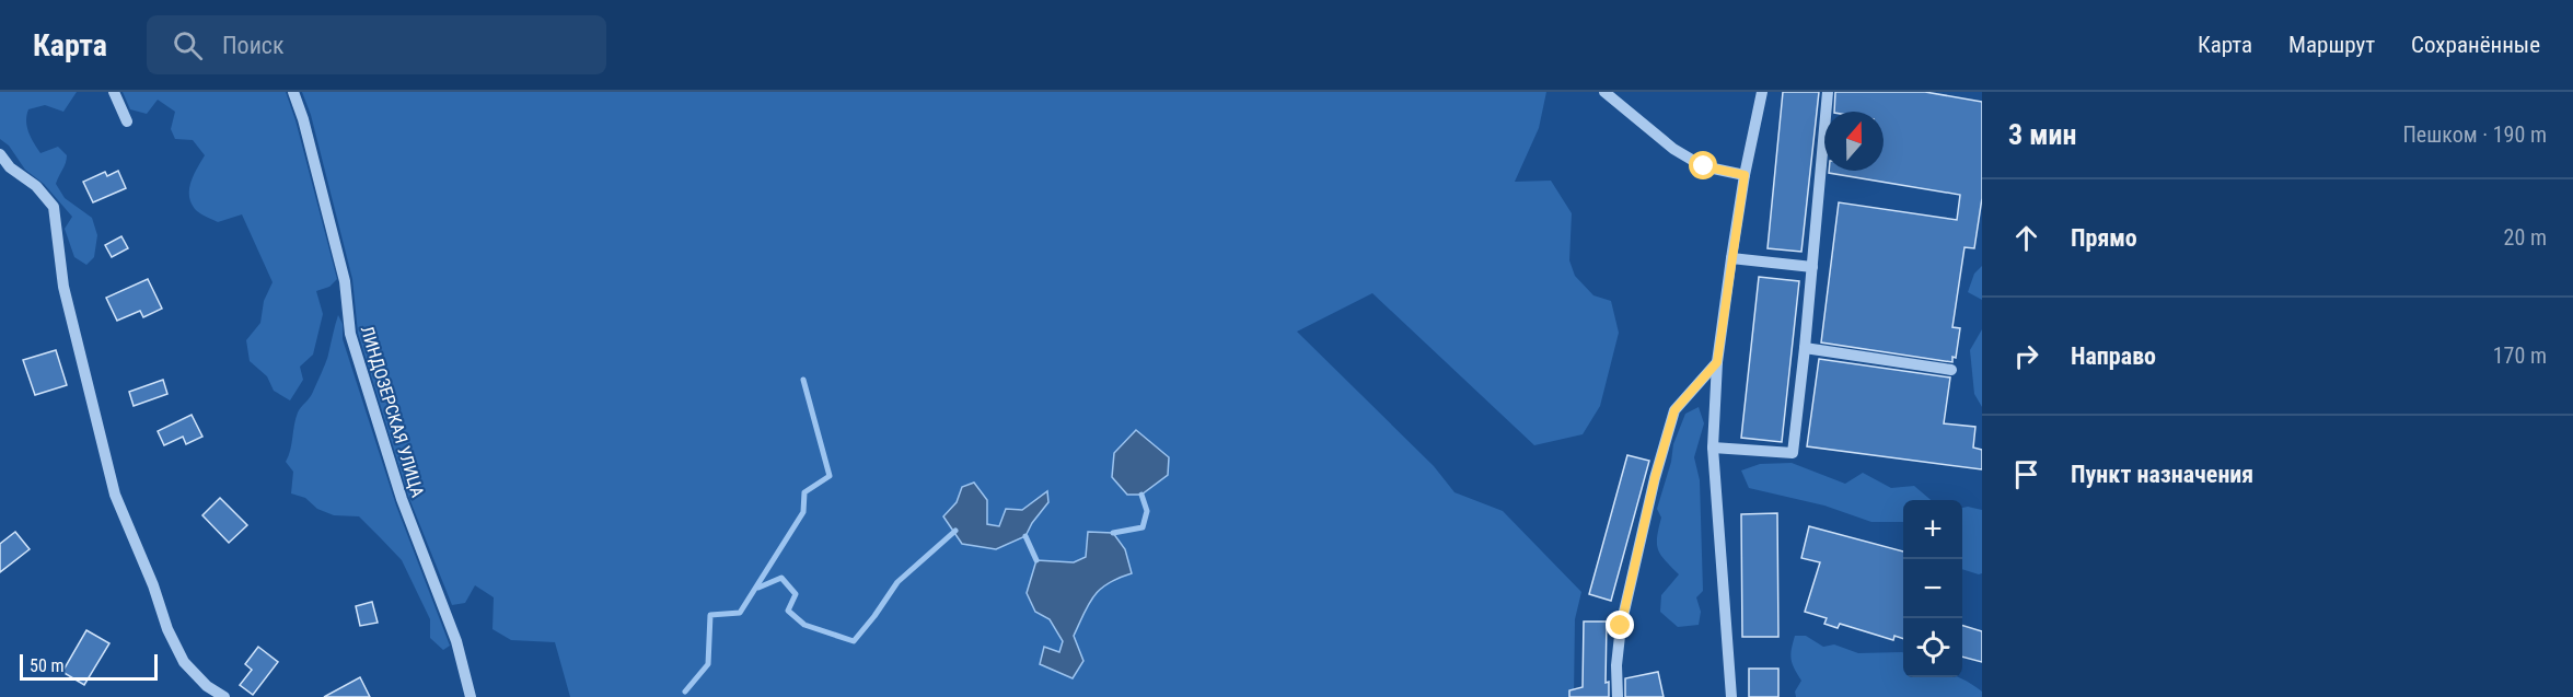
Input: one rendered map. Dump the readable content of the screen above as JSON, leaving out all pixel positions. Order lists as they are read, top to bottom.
{
  "streets": {
    "street": ["ЛИНДОЗЕРСКАЯ УЛИЦА"]
  },
  "scale_bar": "50 m",
  "north": "top",
  "page": {
    "header": "Карта",
    "search": "Поиск",
    "nav": ["Карта", "Маршрут", "Сохранённые"],
    "heading": ["3 мин", "Пешком · 190 m"],
    "list": [
      ["Прямо", "20 m"],
      ["Направо", "170 m"],
      "Пункт назначения"
    ],
    "map_buttons": ["+", "−"],
    "scale": "50 m"
  }
}
